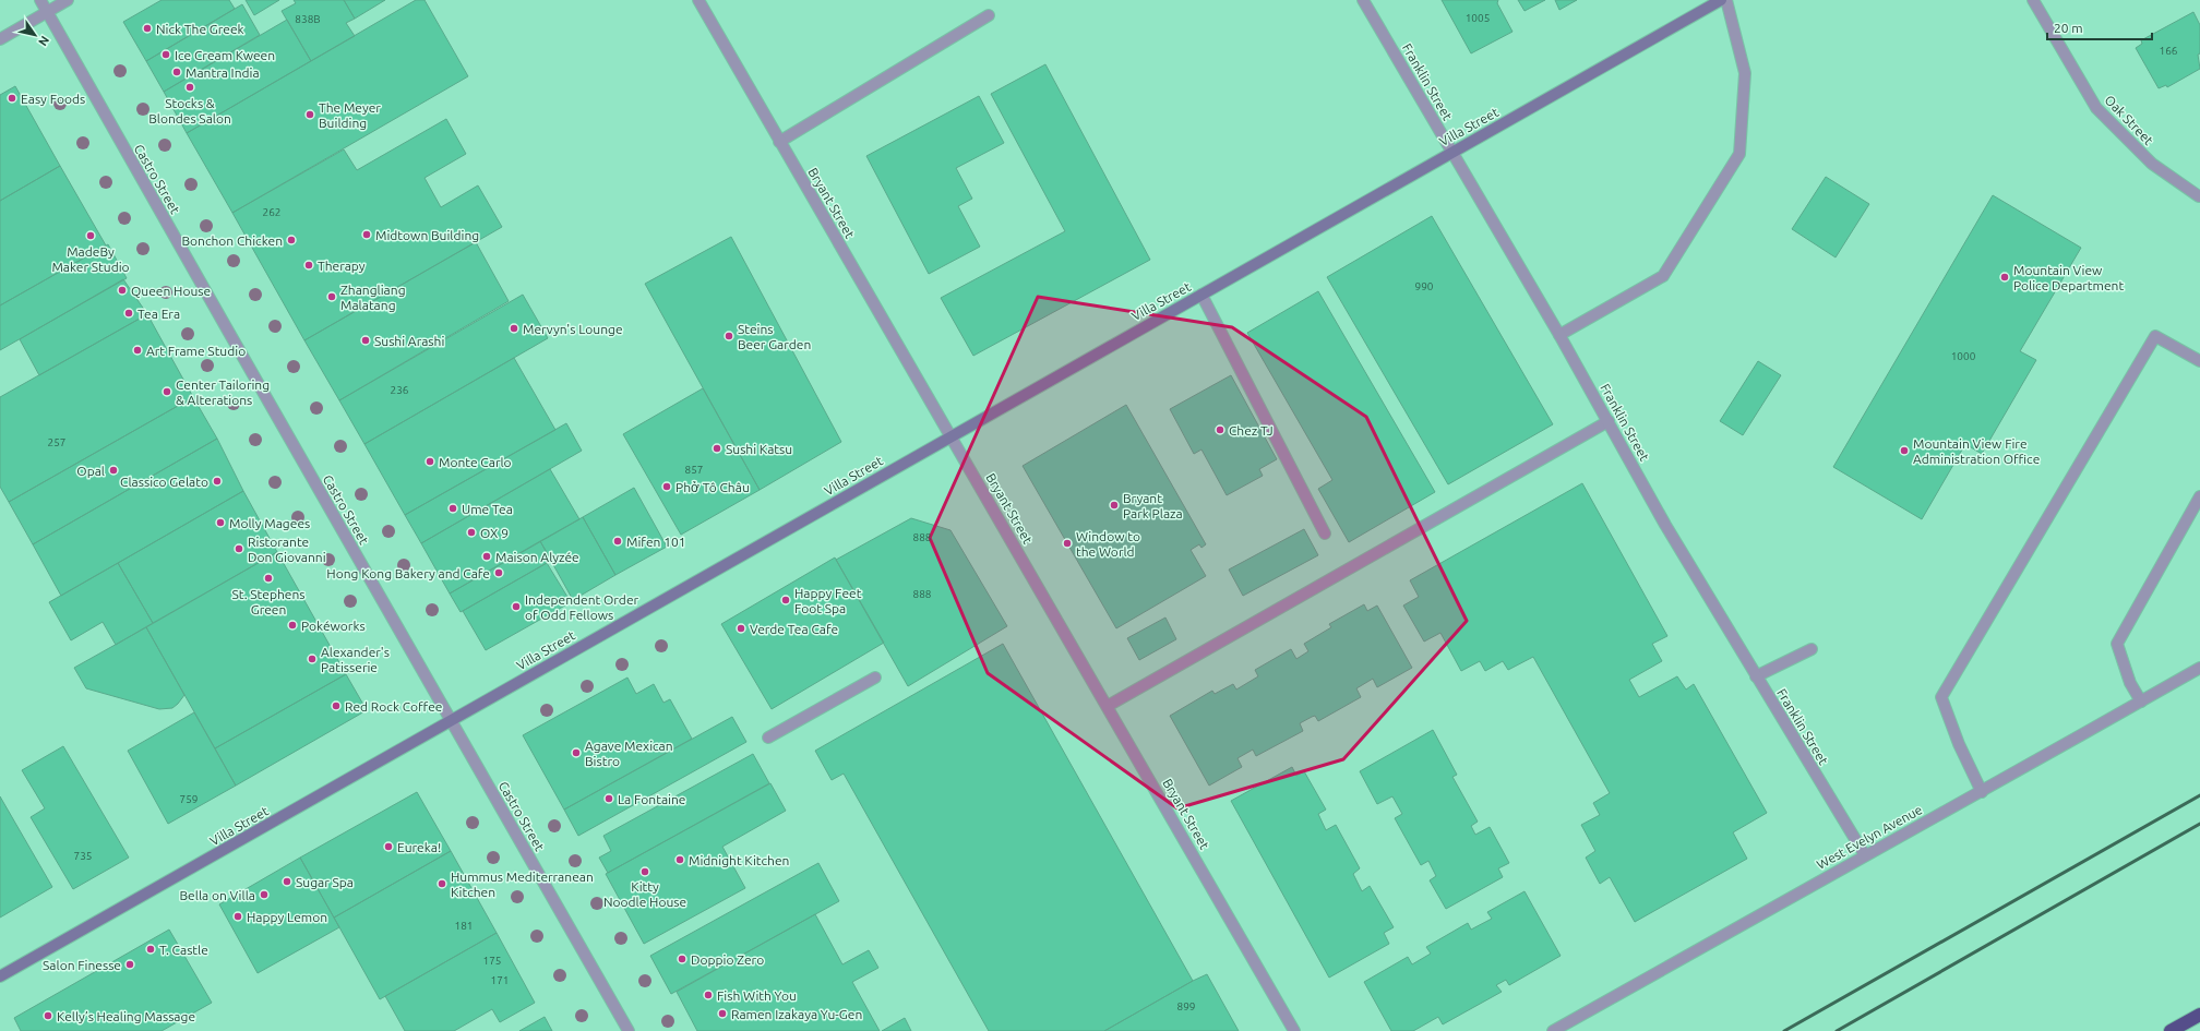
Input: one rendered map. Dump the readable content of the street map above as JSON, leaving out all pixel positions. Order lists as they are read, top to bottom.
{
  "streets": {
    "main road": ["Villa Street"],
    "street": [
      "Franklin Street",
      "Oak Street",
      "Castro Street",
      "Bryant Street",
      "West Evelyn Avenue"
    ]
  },
  "crossings": [
    ["Franklin Street", "Villa Street"],
    ["Franklin Street", "West Evelyn Avenue"],
    ["Villa Street", "Castro Street"],
    ["Villa Street", "Bryant Street"]
  ],
  "places": [
    "Nick The Greek",
    "Ice Cream Kween",
    "Mantra India",
    "Stocks & Blondes Salon",
    "Easy Foods",
    "The Meyer Building",
    "Midtown Building",
    "MadeBy Maker Studio",
    "Bonchon Chicken",
    "Therapy",
    "Mountain View Police Department",
    "Queen House",
    "Zhangliang Malatang",
    "Tea Era",
    "Mervyn's Lounge",
    "Steins Beer Garden",
    "Sushi Arashi",
    "Art Frame Studio",
    "Center Tailoring & Alterations",
    "Chez TJ",
    "Sushi Katsu",
    "Mountain View Fire Administration Office",
    "Monte Carlo",
    "Opal",
    "Classico Gelato",
    "Phở Tô Châu",
    "Bryant Park Plaza",
    "Ume Tea",
    "Molly Magees",
    "OX 9",
    "Mifen 101",
    "Window to the World",
    "Ristorante Don Giovanni",
    "Maison Alyzée",
    "Hong Kong Bakery and Cafe",
    "St. Stephens Green",
    "Happy Feet Foot Spa",
    "Independent Order of Odd Fellows",
    "Pokéworks",
    "Verde Tea Cafe",
    "Alexander's Patisserie",
    "Red Rock Coffee",
    "Agave Mexican Bistro",
    "La Fontaine",
    "Eureka!",
    "Midnight Kitchen",
    "Kitty Noodle House",
    "Sugar Spa",
    "Hummus Mediterranean Kitchen",
    "Bella on Villa",
    "Happy Lemon",
    "T. Castle",
    "Doppio Zero",
    "Salon Finesse",
    "Fish With You",
    "Ramen Izakaya Yu-Gen",
    "Kelly’s Healing Massage"
  ],
  "house_numbers": [
    "1005",
    "838B",
    "166",
    "262",
    "990",
    "1000",
    "236",
    "257",
    "857",
    "888",
    "888",
    "759",
    "735",
    "181",
    "175",
    "171",
    "899"
  ],
  "scale_bar": "20 m",
  "north": "bottom right"
}
